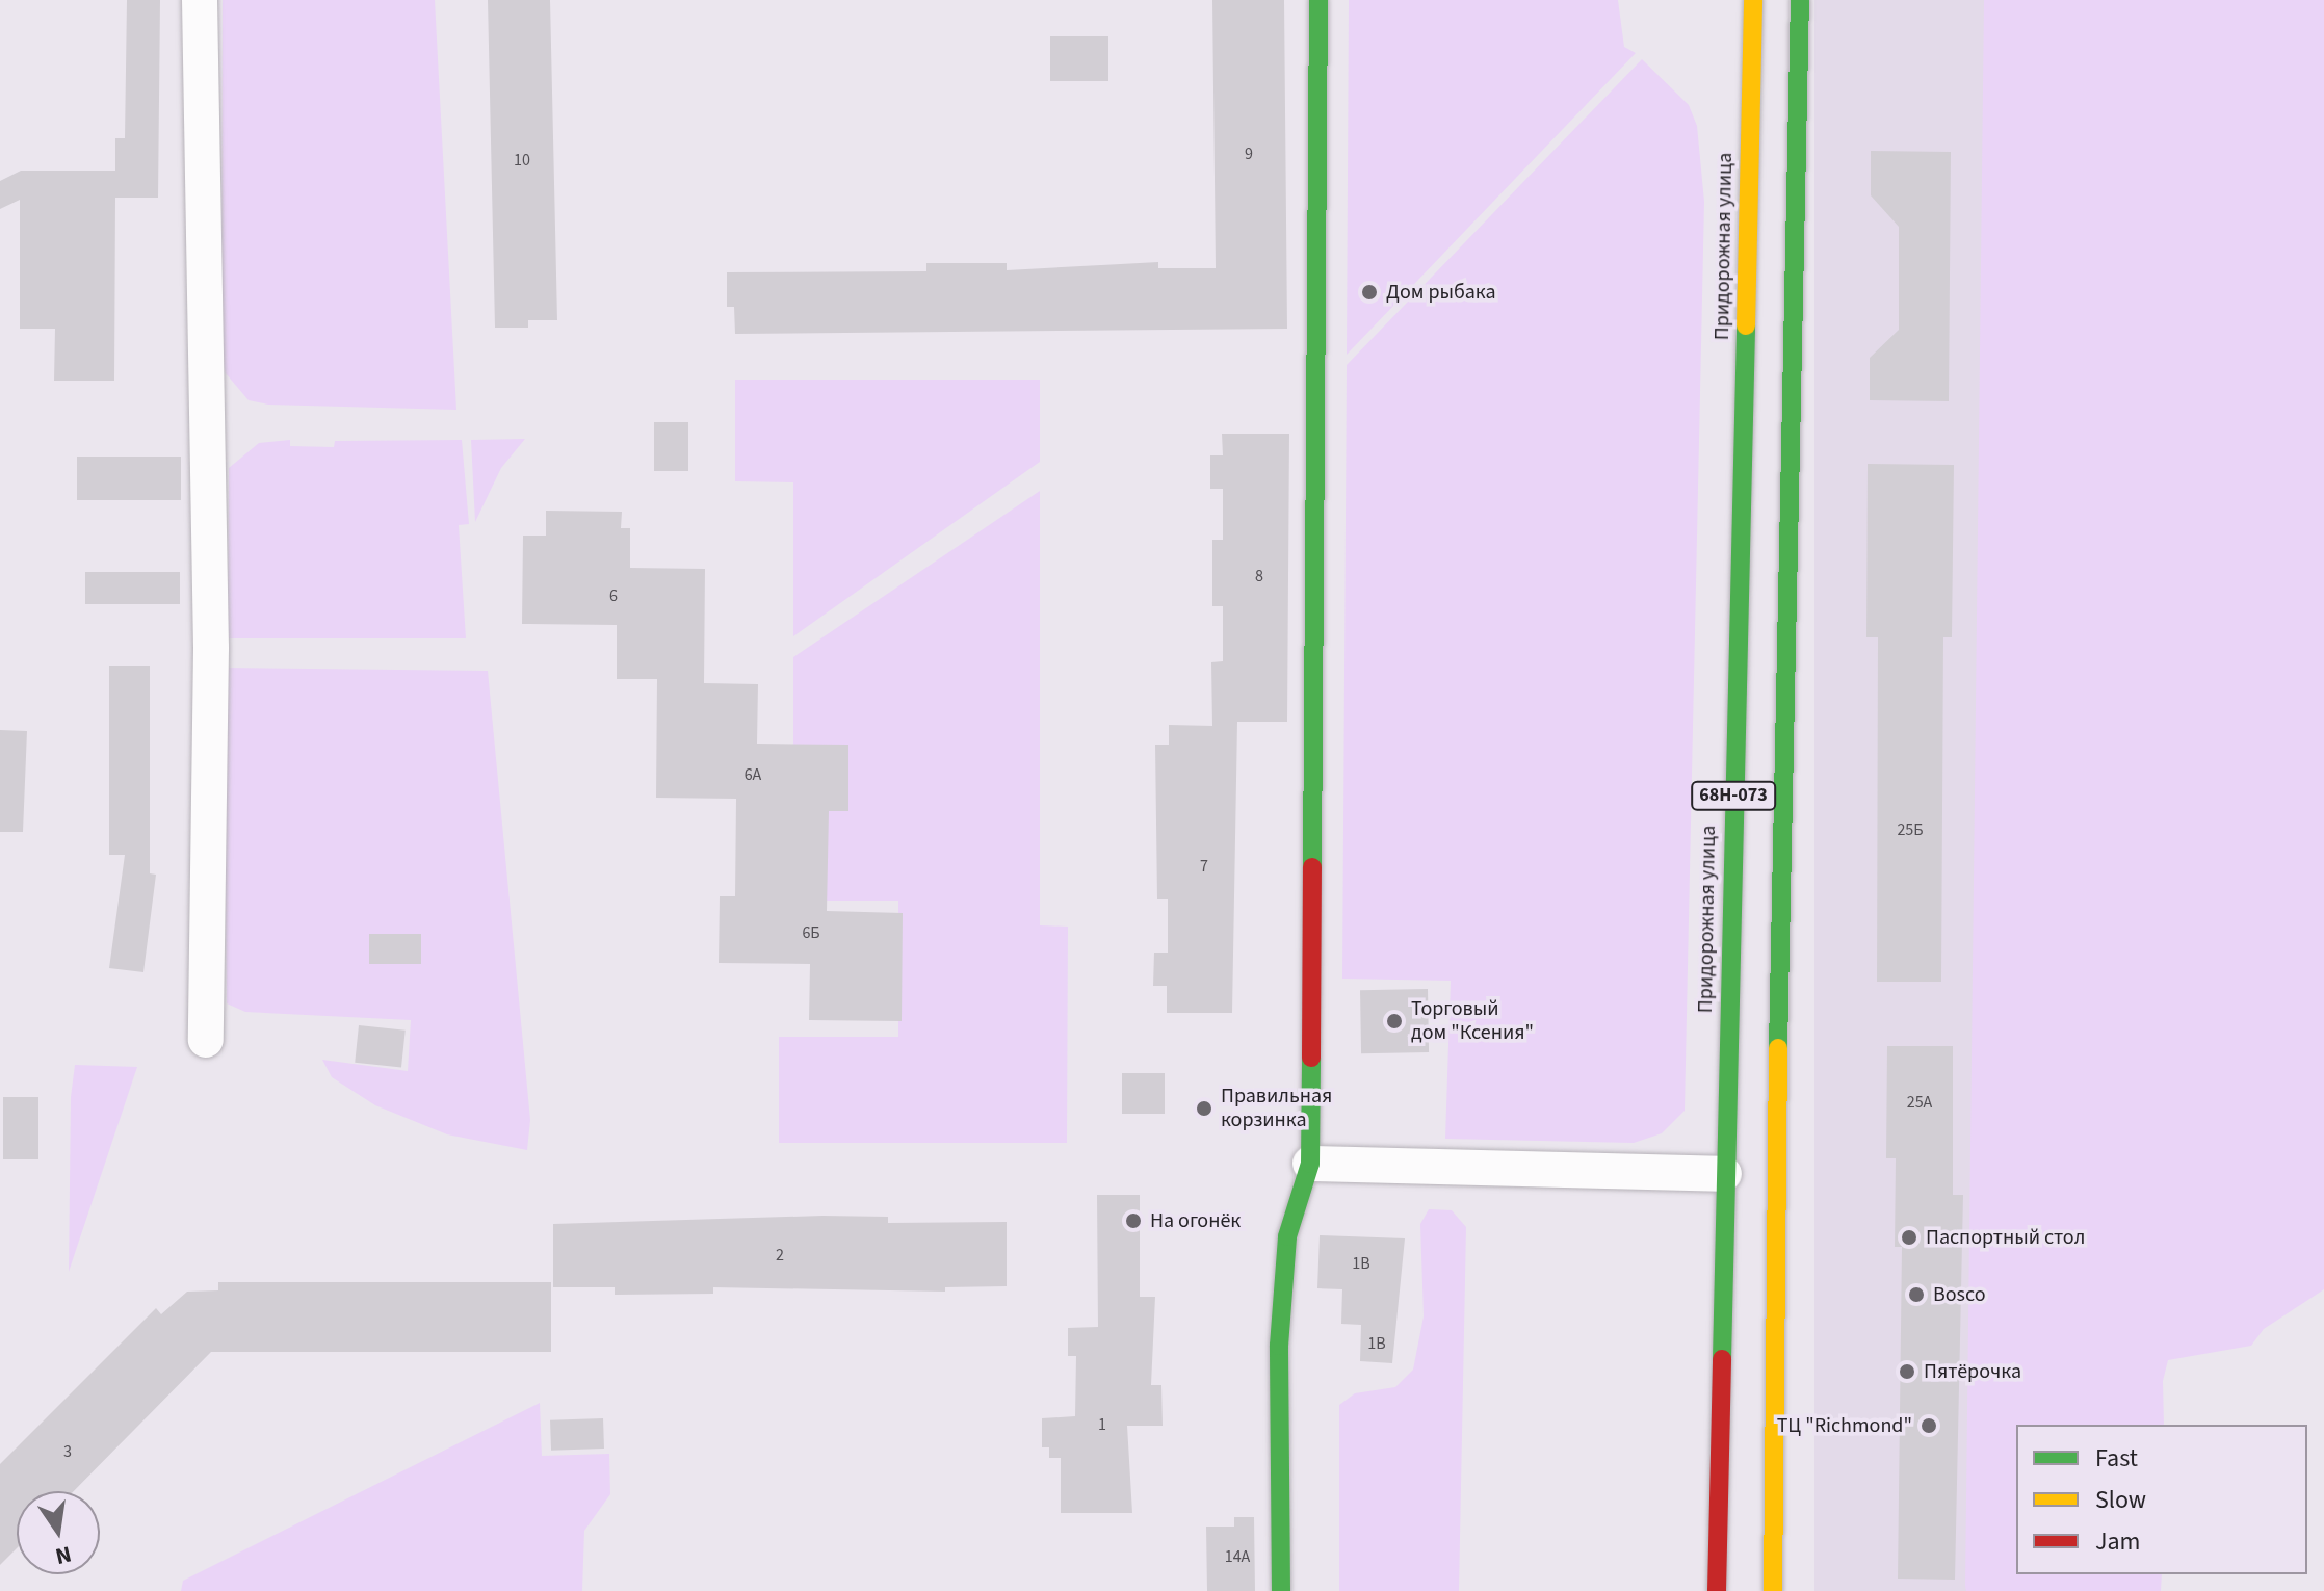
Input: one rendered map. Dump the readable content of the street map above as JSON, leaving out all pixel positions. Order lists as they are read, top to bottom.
{
  "streets": {
    "main road": ["Придорожная улица", "68Н-073"]
  },
  "places": [
    "Дом рыбака",
    "Торговый дом \"Ксения\"",
    "Правильная корзинка",
    "На огонёк",
    "Паспортный стол",
    "Bosco",
    "Пятёрочка",
    "ТЦ \"Richmond\""
  ],
  "house_numbers": [
    "9",
    "10",
    "8",
    "6",
    "6А",
    "25Б",
    "7",
    "6Б",
    "25А",
    "2",
    "1В",
    "1В",
    "1",
    "3",
    "14А"
  ],
  "legend": ["Fast", "Slow", "Jam"],
  "north": "bottom"
}
